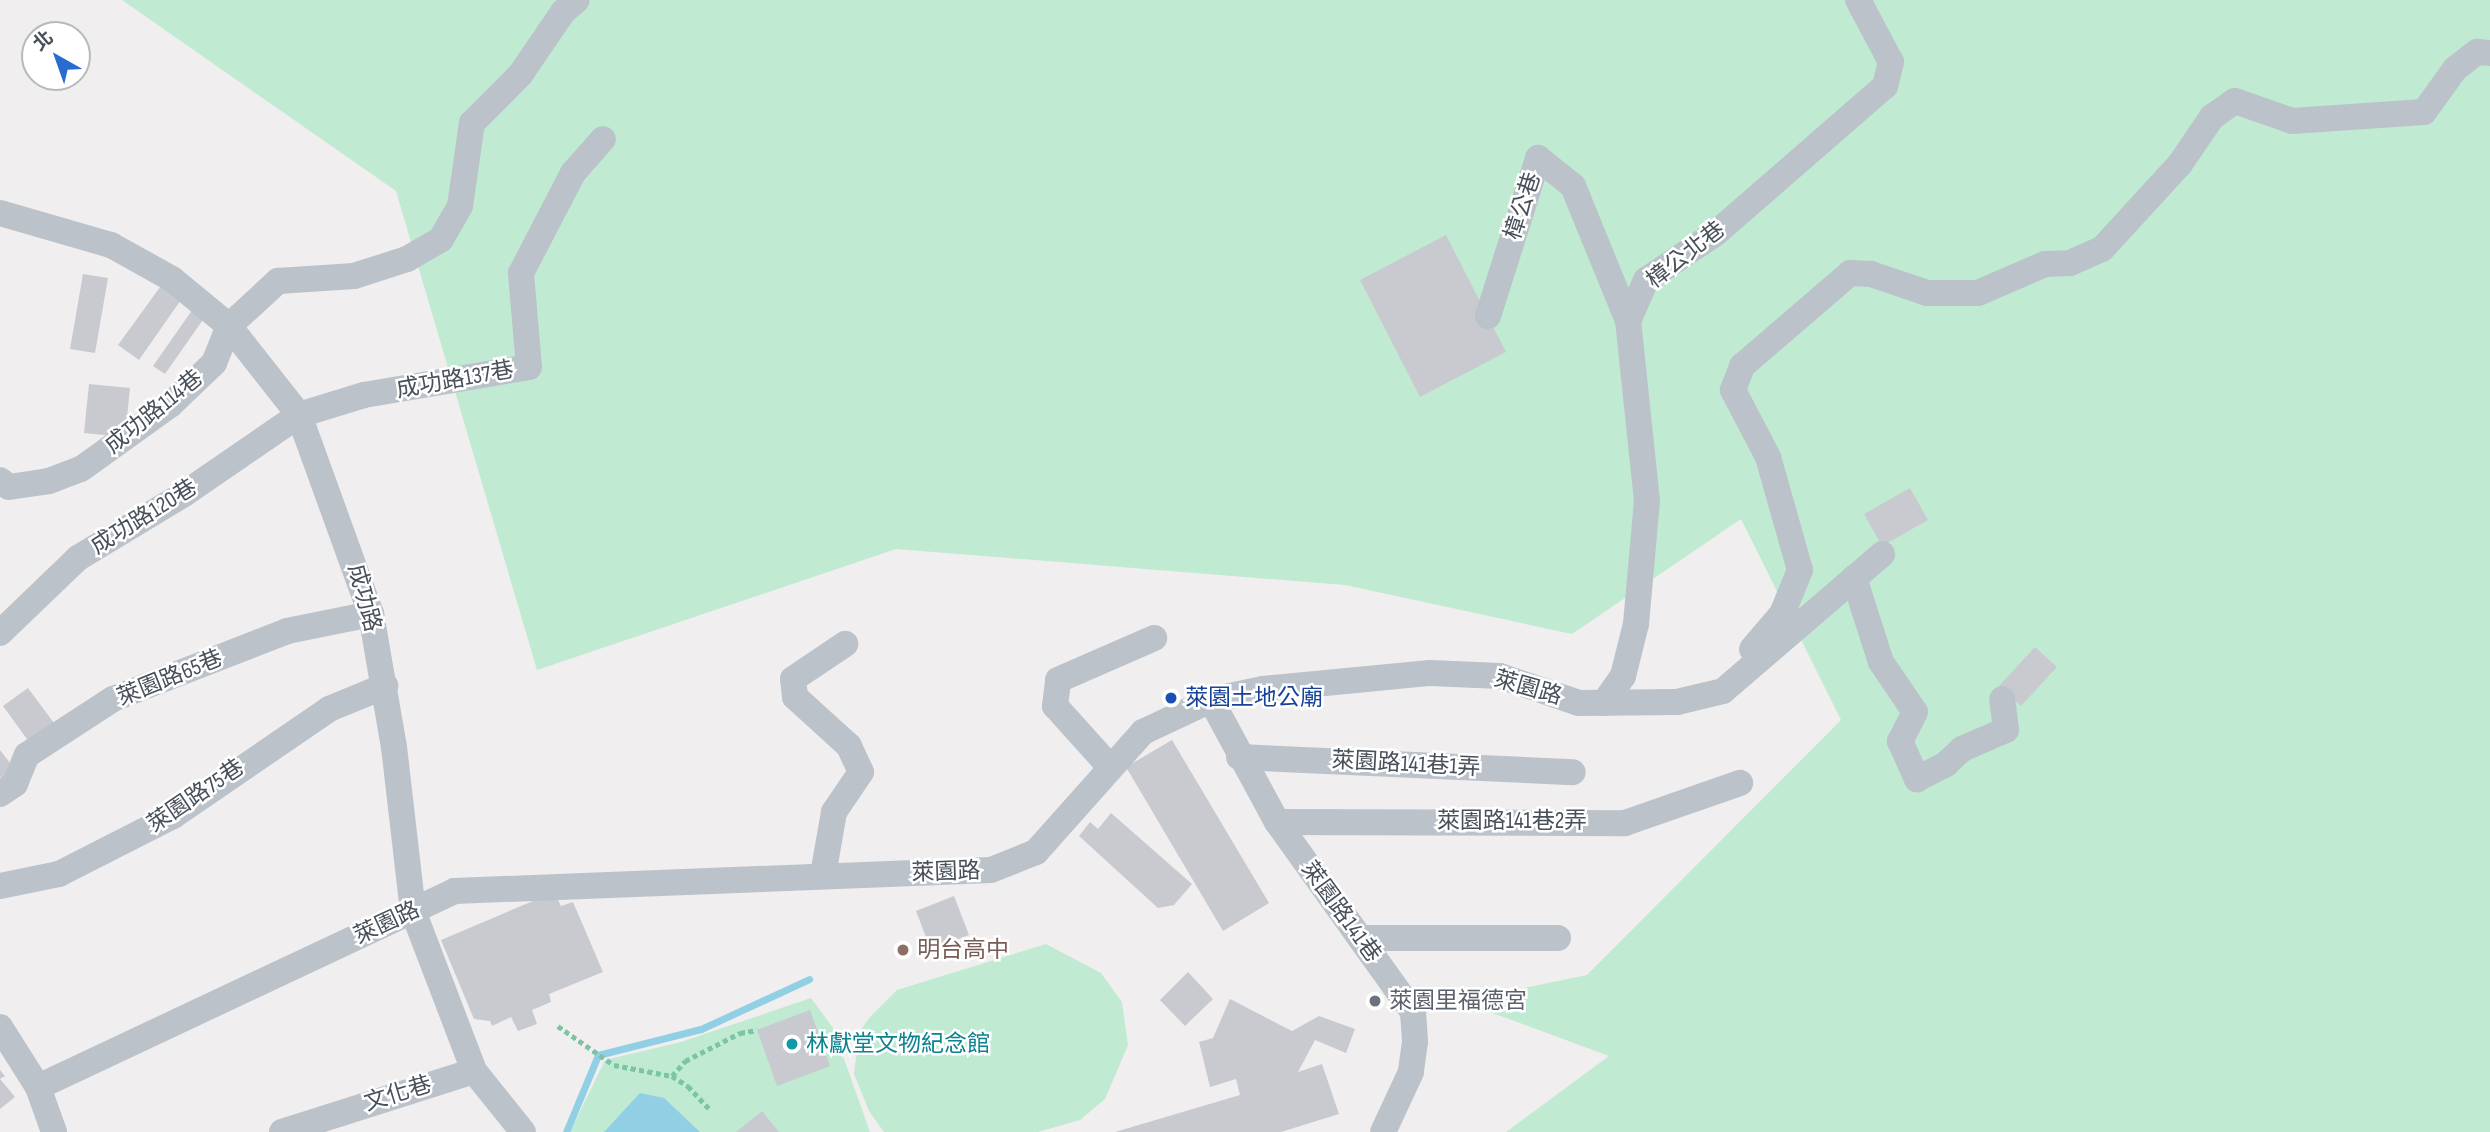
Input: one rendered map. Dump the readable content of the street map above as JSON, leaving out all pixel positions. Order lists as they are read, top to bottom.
{
  "streets": {
    "street": [
      "樟公巷",
      "樟公北巷",
      "成功路137巷",
      "成功路114巷",
      "成功路120巷",
      "成功路",
      "萊園路65巷",
      "萊園路",
      "萊園路141巷1弄",
      "萊園路75巷",
      "萊園路141巷2弄",
      "萊園路141巷",
      "文化巷"
    ]
  },
  "crossings": [
    ["樟公巷", "樟公北巷"],
    ["樟公北巷", "萊園路"],
    ["成功路137巷", "成功路120巷"],
    ["成功路137巷", "成功路"],
    ["成功路114巷", "成功路"],
    ["成功路120巷", "成功路"],
    ["成功路", "萊園路65巷"],
    ["成功路", "萊園路"],
    ["成功路", "萊園路75巷"],
    ["成功路", "文化巷"],
    ["萊園路", "萊園路141巷"],
    ["萊園路141巷1弄", "萊園路141巷"],
    ["萊園路141巷2弄", "萊園路141巷"]
  ],
  "places": [
    "萊園土地公廟",
    "明台高中",
    "萊園里福德宮",
    "林獻堂文物紀念館"
  ],
  "north": "top left"
}
